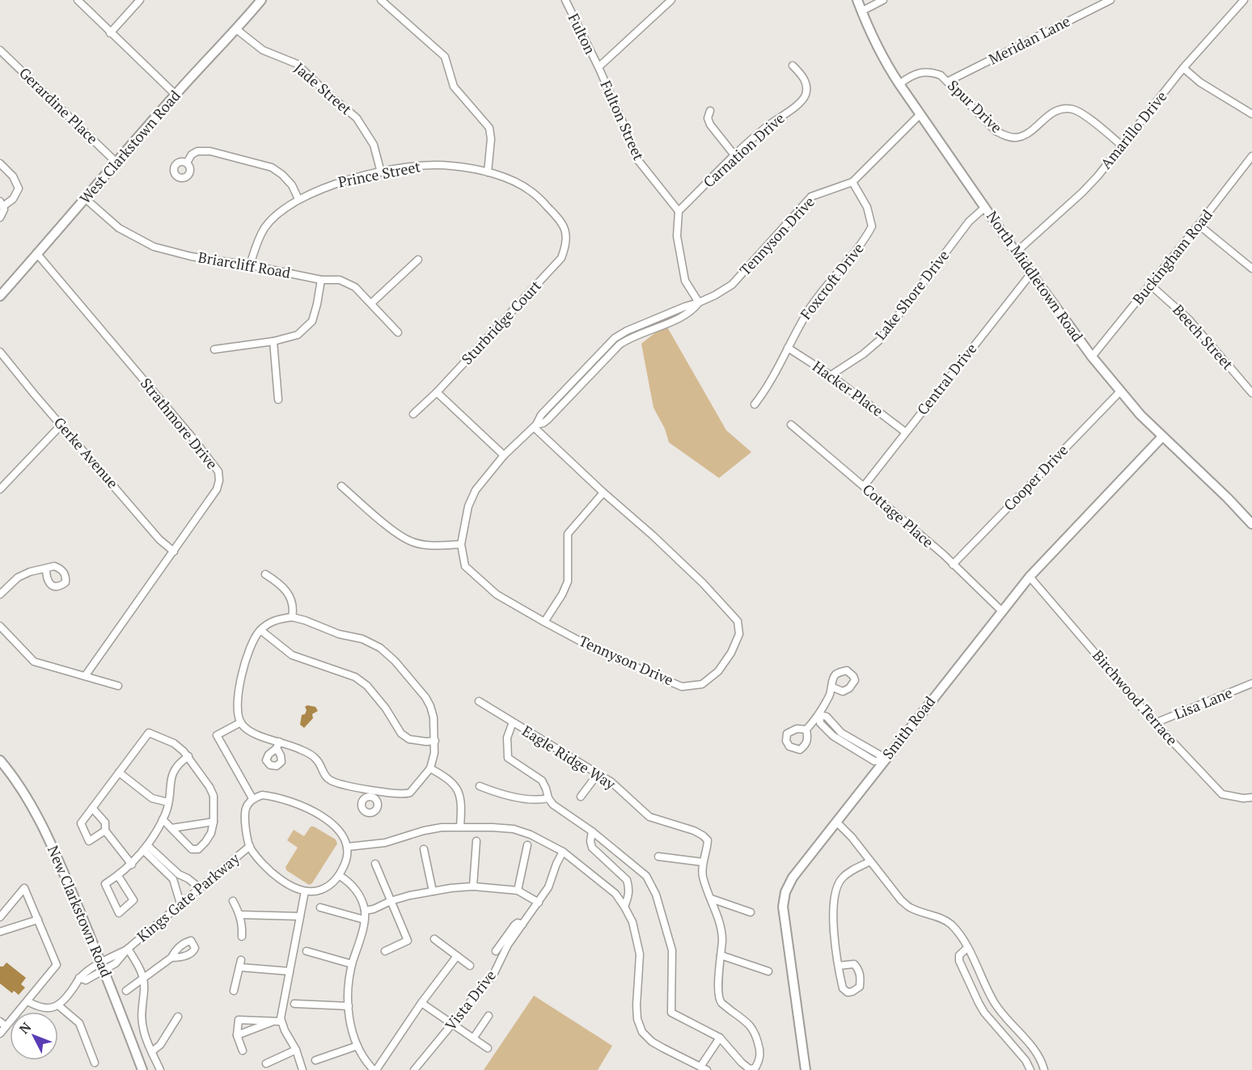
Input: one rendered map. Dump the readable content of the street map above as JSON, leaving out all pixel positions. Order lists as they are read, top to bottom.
{
  "streets": {
    "street": [
      "Fulton",
      "Meridan Lane",
      "Jade Street",
      "Gerardine Place",
      "Spur Drive",
      "Fulton Street",
      "Amarillo Drive",
      "West Clarkstown Road",
      "Carnation Drive",
      "Prince Street",
      "Tennyson Drive",
      "Buckingham Road",
      "Briarcliff Road",
      "North Middletown Road",
      "Foxcroft Drive",
      "Lake Shore Drive",
      "Sturbridge Court",
      "Beech Street",
      "Central Drive",
      "Hacker Place",
      "Strathmore Drive",
      "Gerke Avenue",
      "Cooper Drive",
      "Cottage Place",
      "Birchwood Terrace",
      "Lisa Lane",
      "Smith Road",
      "Eagle Ridge Way",
      "Kings Gate Parkway",
      "New Clarkstown Road",
      "Vista Drive"
    ]
  },
  "crossings": [
    ["Fulton", "Fulton Street"],
    ["Meridan Lane", "Spur Drive"],
    ["Jade Street", "West Clarkstown Road"],
    ["Jade Street", "Prince Street"],
    ["Gerardine Place", "West Clarkstown Road"],
    ["Spur Drive", "Amarillo Drive"],
    ["Spur Drive", "North Middletown Road"],
    ["Fulton Street", "Carnation Drive"],
    ["Amarillo Drive", "North Middletown Road"],
    ["West Clarkstown Road", "Briarcliff Road"],
    ["West Clarkstown Road", "Strathmore Drive"],
    ["Prince Street", "Briarcliff Road"],
    ["Prince Street", "Sturbridge Court"],
    ["Tennyson Drive", "North Middletown Road"],
    ["Tennyson Drive", "Foxcroft Drive"],
    ["Buckingham Road", "North Middletown Road"],
    ["Buckingham Road", "Beech Street"],
    ["North Middletown Road", "Lake Shore Drive"],
    ["North Middletown Road", "Central Drive"],
    ["North Middletown Road", "Cooper Drive"],
    ["North Middletown Road", "Smith Road"],
    ["Foxcroft Drive", "Hacker Place"],
    ["Lake Shore Drive", "Hacker Place"],
    ["Central Drive", "Hacker Place"],
    ["Central Drive", "Cottage Place"],
    ["Strathmore Drive", "Gerke Avenue"],
    ["Cooper Drive", "Cottage Place"],
    ["Cottage Place", "Smith Road"],
    ["Birchwood Terrace", "Lisa Lane"],
    ["Birchwood Terrace", "Smith Road"],
    ["Kings Gate Parkway", "New Clarkstown Road"]
  ],
  "north": "top left"
}
